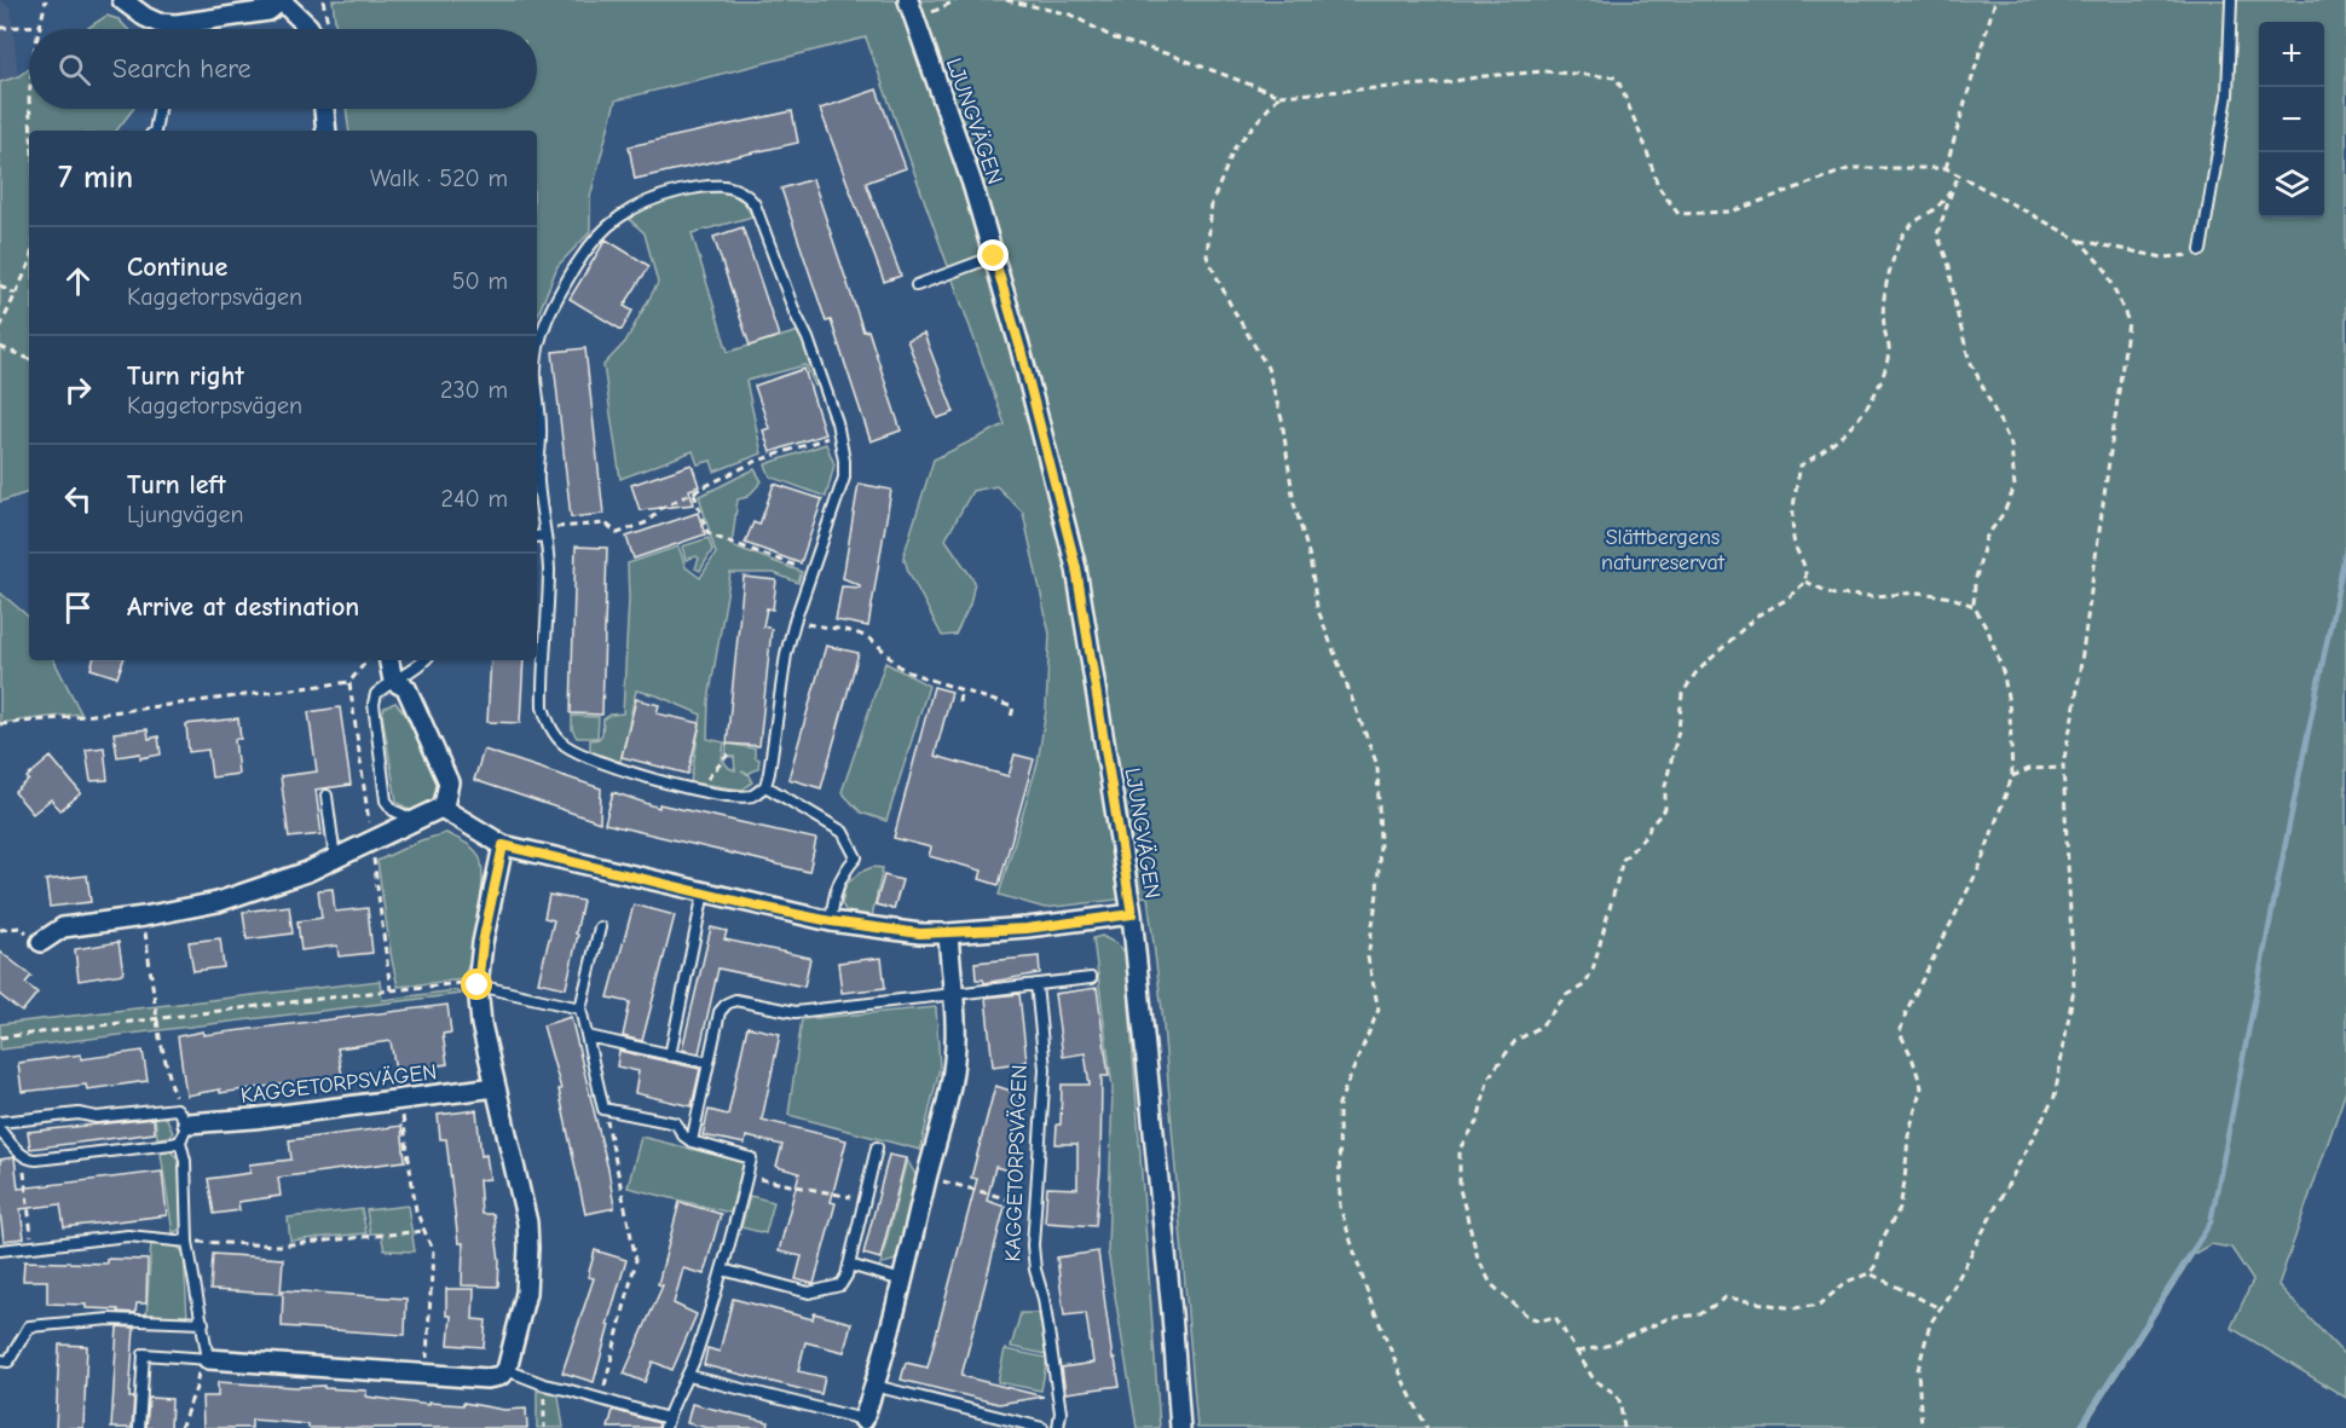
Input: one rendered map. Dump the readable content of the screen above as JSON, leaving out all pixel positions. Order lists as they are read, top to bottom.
{
  "streets": {
    "street": ["LJUNGVÄGEN", "KAGGETORPSVÄGEN"]
  },
  "parks": ["Slättbergens naturreservat"],
  "page": {
    "map_buttons": ["+", "−"],
    "search": "Search here",
    "heading": ["7 min", "Walk · 520 m"],
    "list": [
      ["Continue", "Kaggetorpsvägen", "50 m"],
      ["Turn right", "Kaggetorpsvägen", "230 m"],
      ["Turn left", "Ljungvägen", "240 m"],
      "Arrive at destination"
    ]
  }
}
